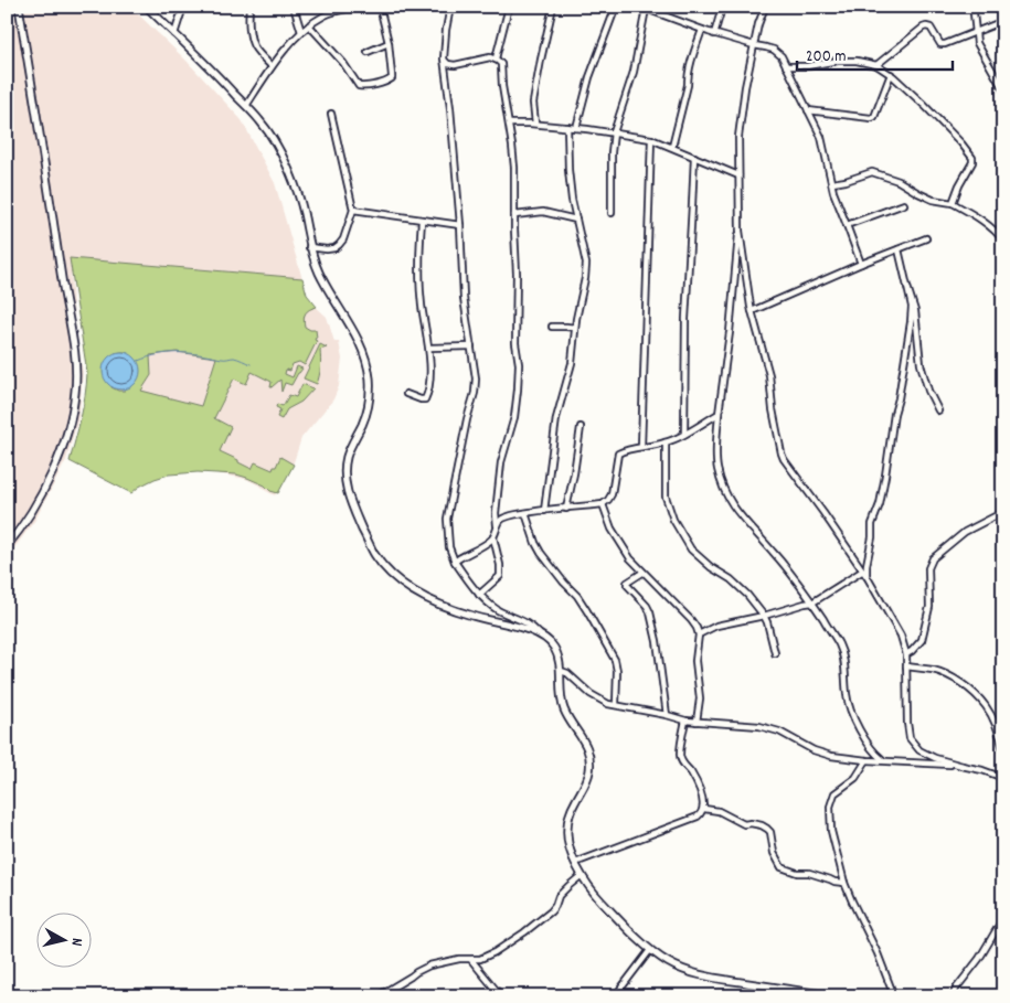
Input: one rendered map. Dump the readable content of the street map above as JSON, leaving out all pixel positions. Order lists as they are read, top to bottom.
{
  "scale_bar": "200 m",
  "north": "right"
}
